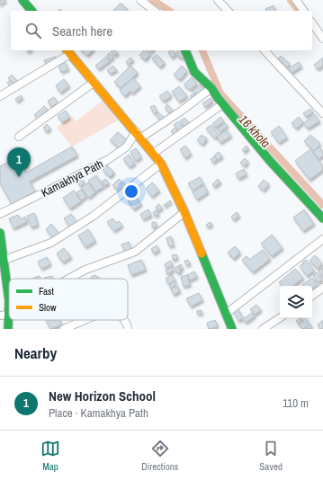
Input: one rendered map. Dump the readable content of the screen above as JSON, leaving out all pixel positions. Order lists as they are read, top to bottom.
{
  "streets": {
    "street": ["Kamakhya Path"]
  },
  "water": ["16 khola"],
  "legend": ["Fast", "Slow"],
  "page": {
    "search": "Search here",
    "pins": "1",
    "heading": "Nearby",
    "list": [
      {
        "mark": "1",
        "name": "New Horizon School",
        "note": "Place · Kamakhya Path",
        "value": "110 m"
      }
    ],
    "nav": ["Map", "Directions", "Saved"]
  }
}
